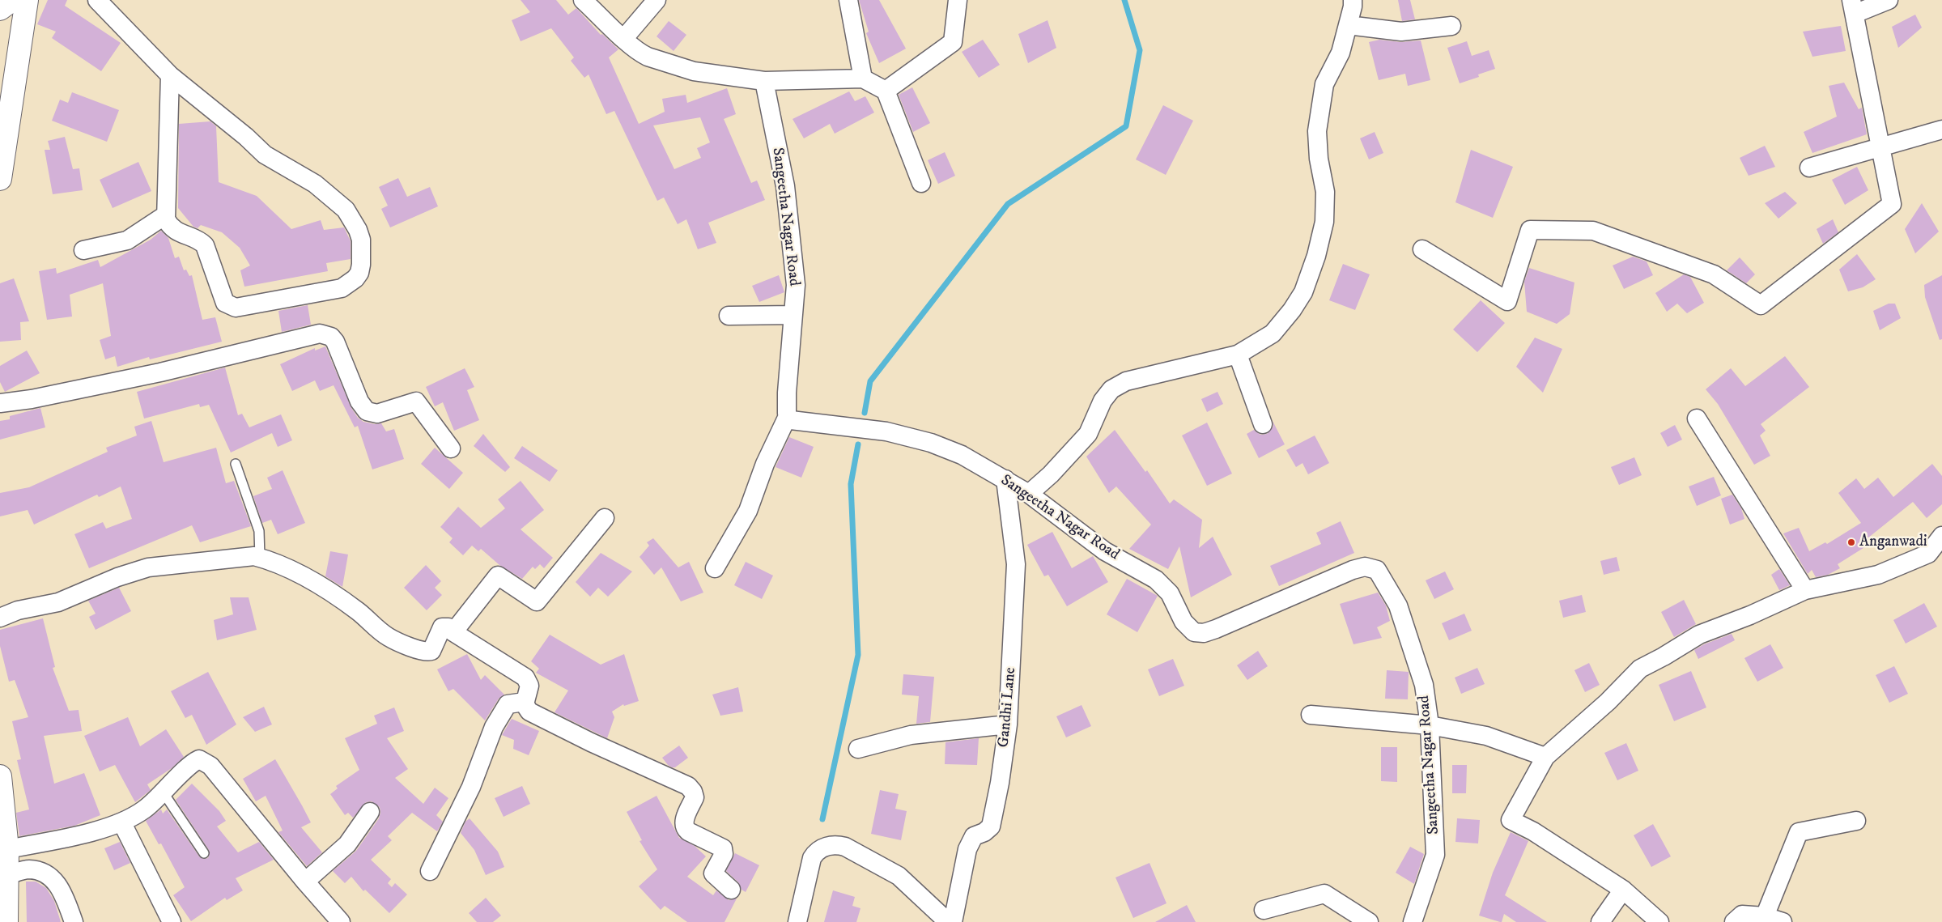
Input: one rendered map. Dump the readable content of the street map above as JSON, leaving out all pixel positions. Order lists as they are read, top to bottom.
{
  "streets": {
    "street": ["Sangeetha Nagar Road", "Gandhi Lane"]
  },
  "crossings": [
    ["Sangeetha Nagar Road", "Gandhi Lane"]
  ],
  "places": ["Anganwadi"]
}
